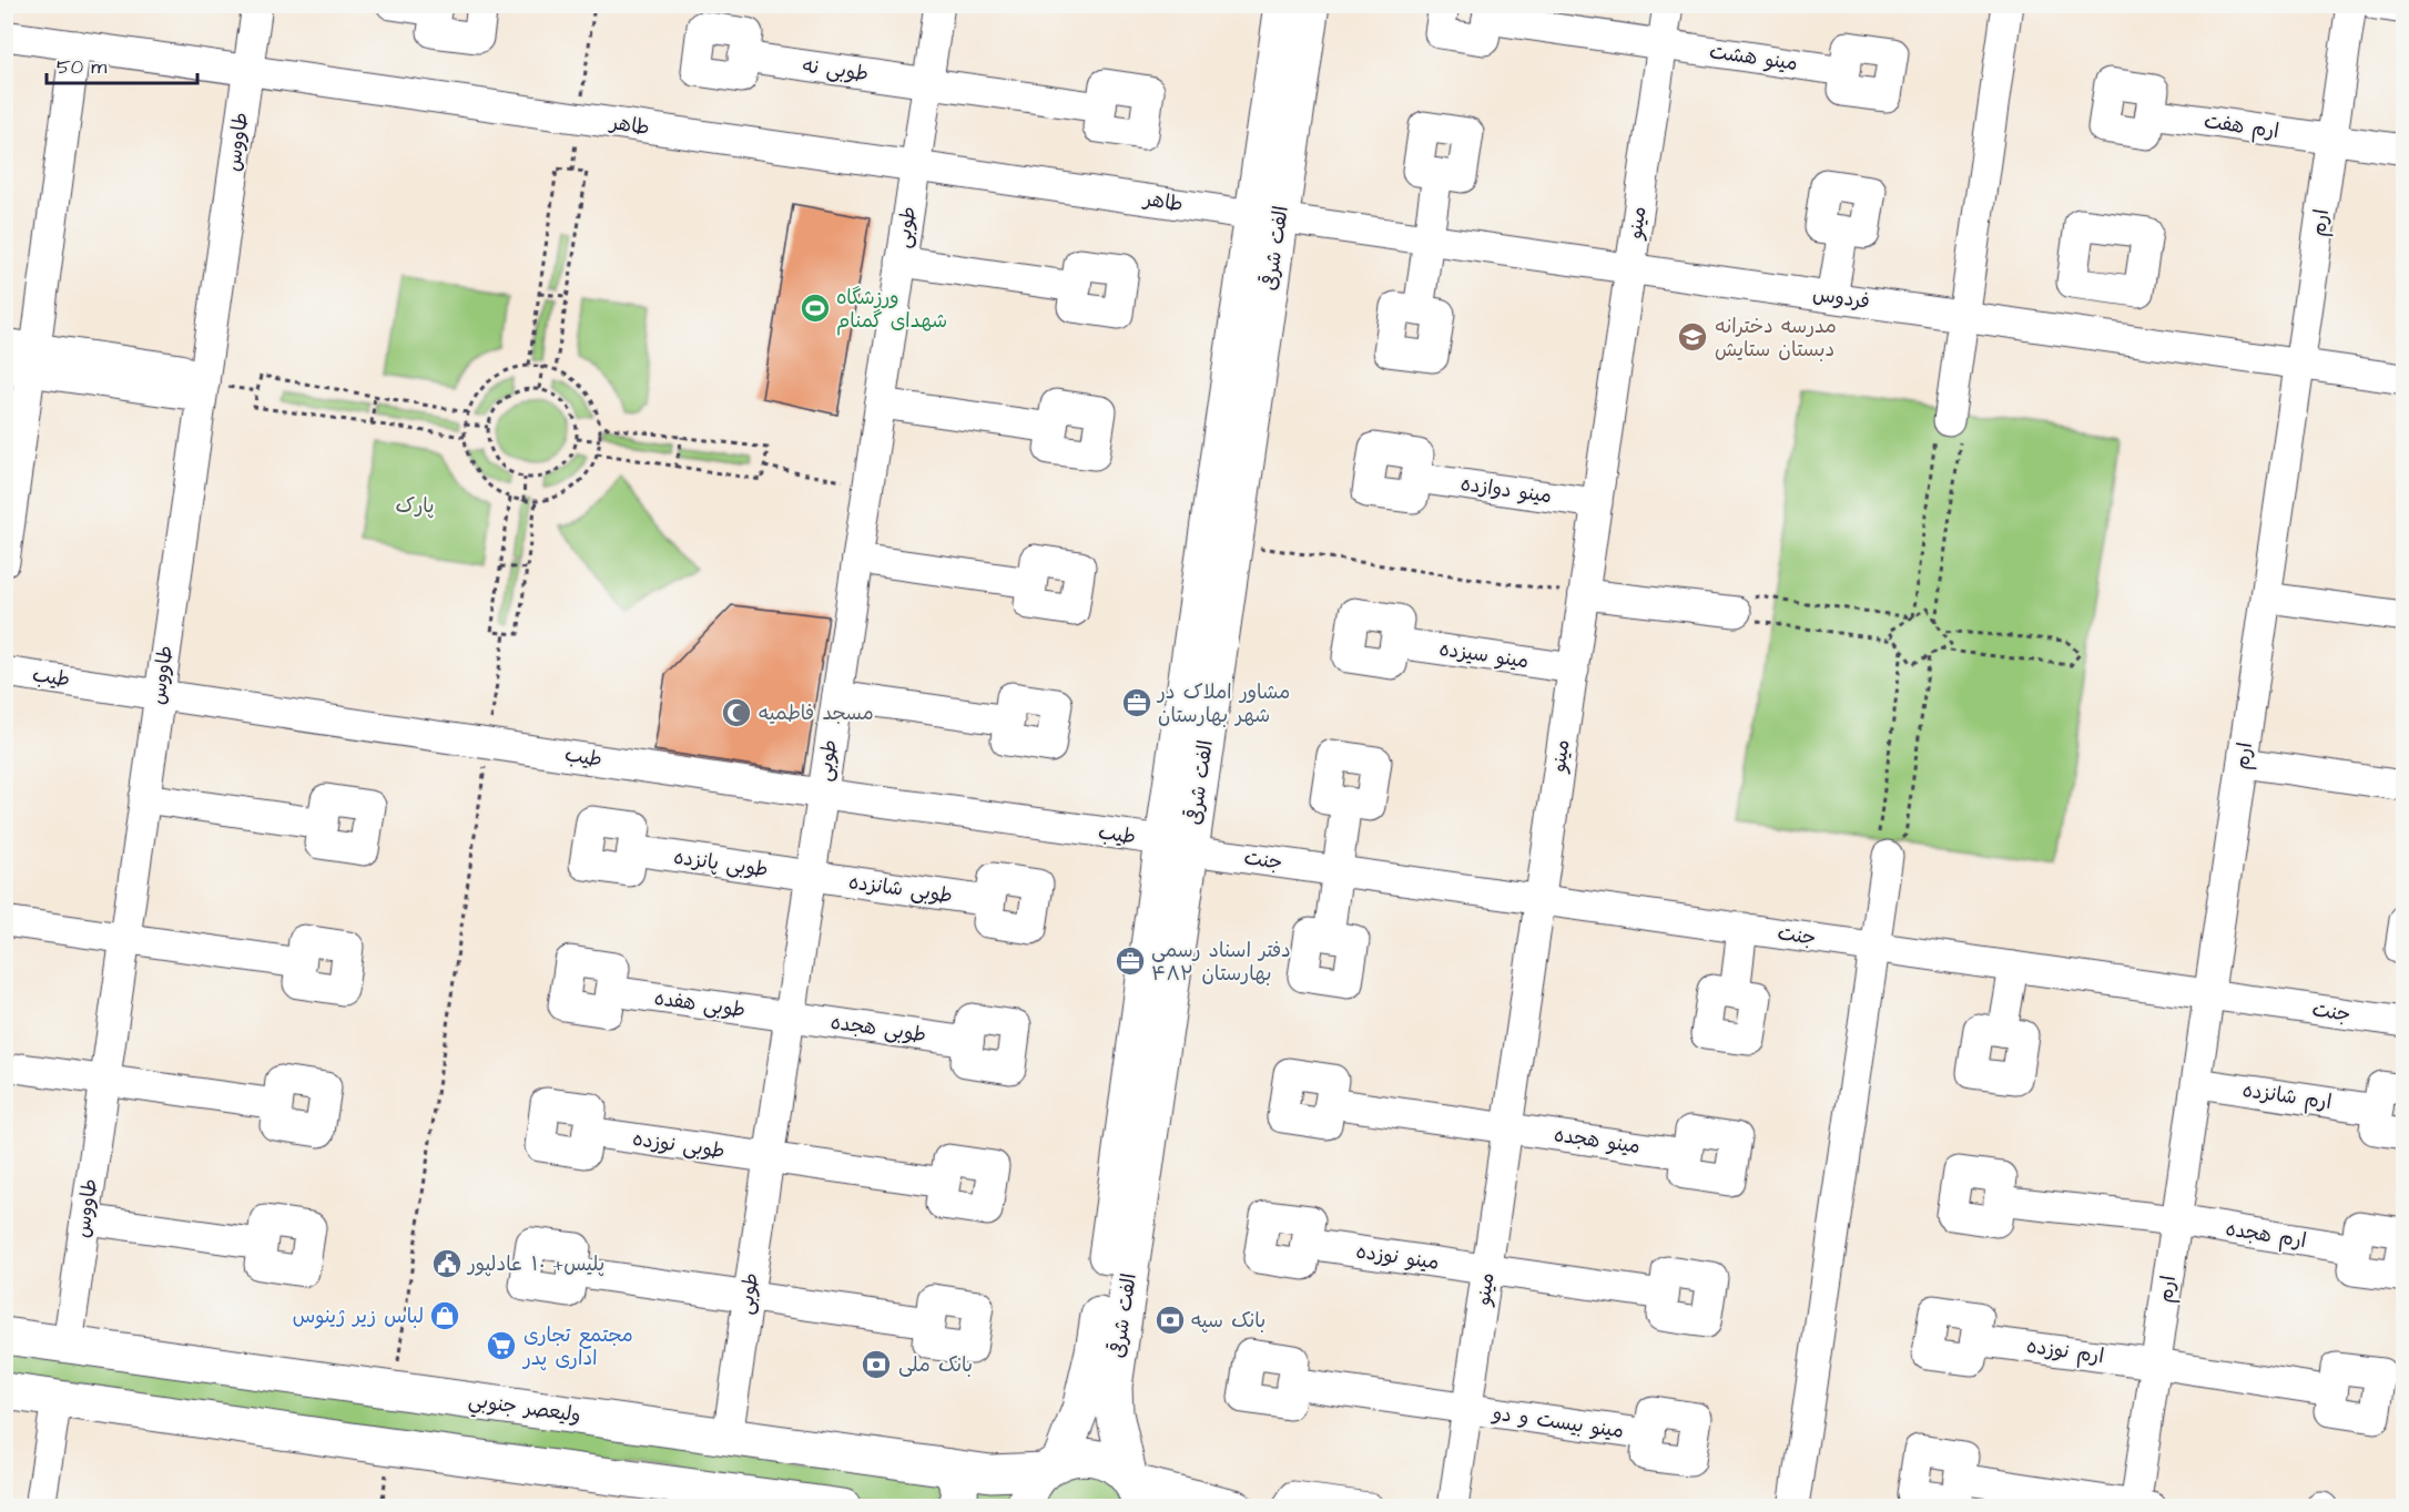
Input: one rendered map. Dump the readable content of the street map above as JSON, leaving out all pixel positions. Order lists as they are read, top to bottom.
{
  "streets": {
    "main road": ["الفت شرقی", "وليعصر جنوبي"],
    "street": [
      "مینو هشت",
      "طوبی نه",
      "طاهر",
      "ارم هفت",
      "طاووس",
      "مینو",
      "ارم",
      "طوبی",
      "فردوس",
      "مینو دوازده",
      "مینو سیزده",
      "طیب",
      "جنت",
      "طوبی پانزده",
      "طوبی شانزده",
      "طوبی هفده",
      "طوبی هجده",
      "ارم شانزده",
      "مینو هجده",
      "طوبی نوزده",
      "ارم هجده",
      "مینو نوزده",
      "ارم نوزده",
      "مینو بیست و دو"
    ]
  },
  "crossings": [
    ["مینو هشت", "مینو"],
    ["طوبی نه", "طوبی"],
    ["طاهر", "طاووس"],
    ["طاهر", "طوبی"],
    ["طاهر", "الفت شرقی"],
    ["طاهر", "فردوس"],
    ["ارم هفت", "ارم"],
    ["طاووس", "طیب"],
    ["طاووس", "وليعصر جنوبي"],
    ["مینو", "فردوس"],
    ["مینو", "مینو دوازده"],
    ["مینو", "مینو سیزده"],
    ["مینو", "جنت"],
    ["مینو", "مینو هجده"],
    ["مینو", "مینو نوزده"],
    ["مینو", "مینو بیست و دو"],
    ["ارم", "فردوس"],
    ["ارم", "جنت"],
    ["ارم", "ارم شانزده"],
    ["ارم", "ارم هجده"],
    ["ارم", "ارم نوزده"],
    ["طوبی", "طیب"],
    ["طوبی", "طوبی پانزده"],
    ["طوبی", "طوبی شانزده"],
    ["طوبی", "طوبی هفده"],
    ["طوبی", "طوبی هجده"],
    ["طوبی", "طوبی نوزده"],
    ["طوبی", "وليعصر جنوبي"],
    ["الفت شرقی", "فردوس"],
    ["الفت شرقی", "طیب"],
    ["الفت شرقی", "جنت"],
    ["الفت شرقی", "وليعصر جنوبي"],
    ["طیب", "جنت"],
    ["طوبی پانزده", "طوبی شانزده"],
    ["طوبی هفده", "طوبی هجده"]
  ],
  "parks": ["پارک"],
  "places": {
    "sports": ["ورزشگاه شهدای گمنام"],
    "school or university": ["مدرسه دخترانه دبستان ستایش"],
    "office": ["مشاور املاک در شهر بهارستان", "دفتر اسناد رسمی ۴۸۲ بهارستان"],
    "mosque": ["مسجد فاطمیه"],
    "public building": ["پلیس+ ۱۰ عادلپور"],
    "shop": ["لباس زیر ژینوس"],
    "bank": ["بانک سپه", "بانک ملی"],
    "supermarket": ["مجتمع تجاری اداری پدر"]
  },
  "scale_bar": "50 m"
}
